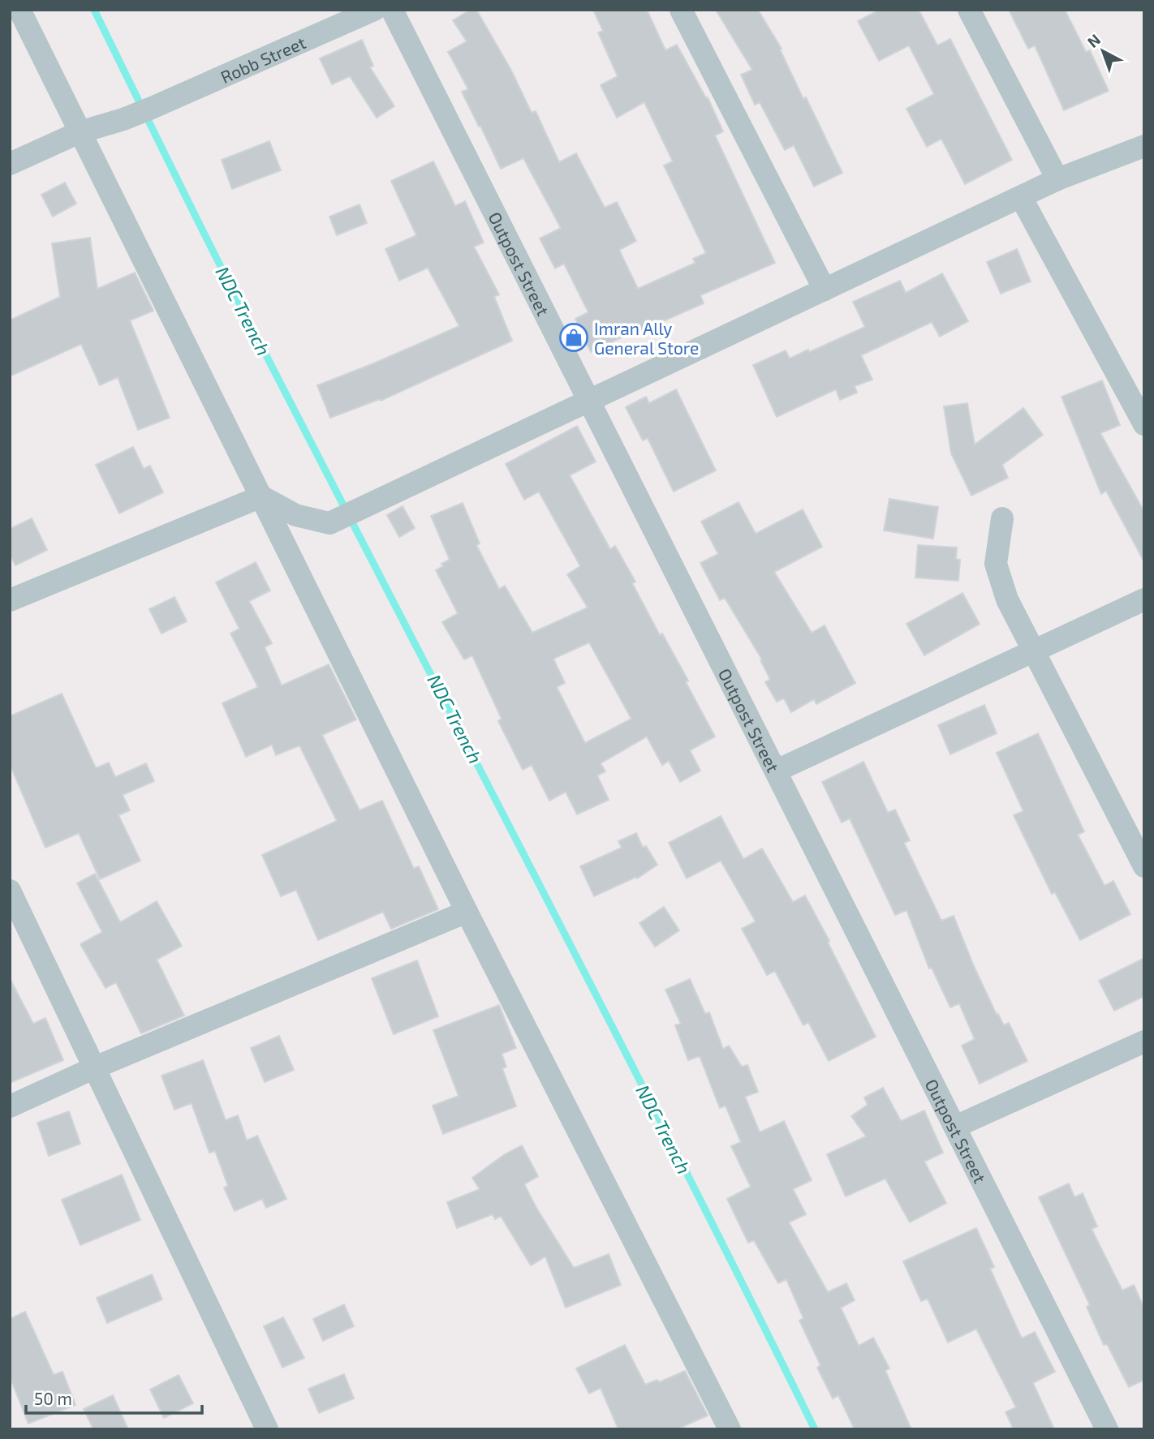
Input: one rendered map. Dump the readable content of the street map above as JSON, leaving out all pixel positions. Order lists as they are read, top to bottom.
{
  "streets": {
    "street": ["Robb Street", "Outpost Street"]
  },
  "water": ["NDC Trench"],
  "places": {
    "shop": ["Imran Ally General Store"]
  },
  "scale_bar": "50 m",
  "north": "top left"
}
